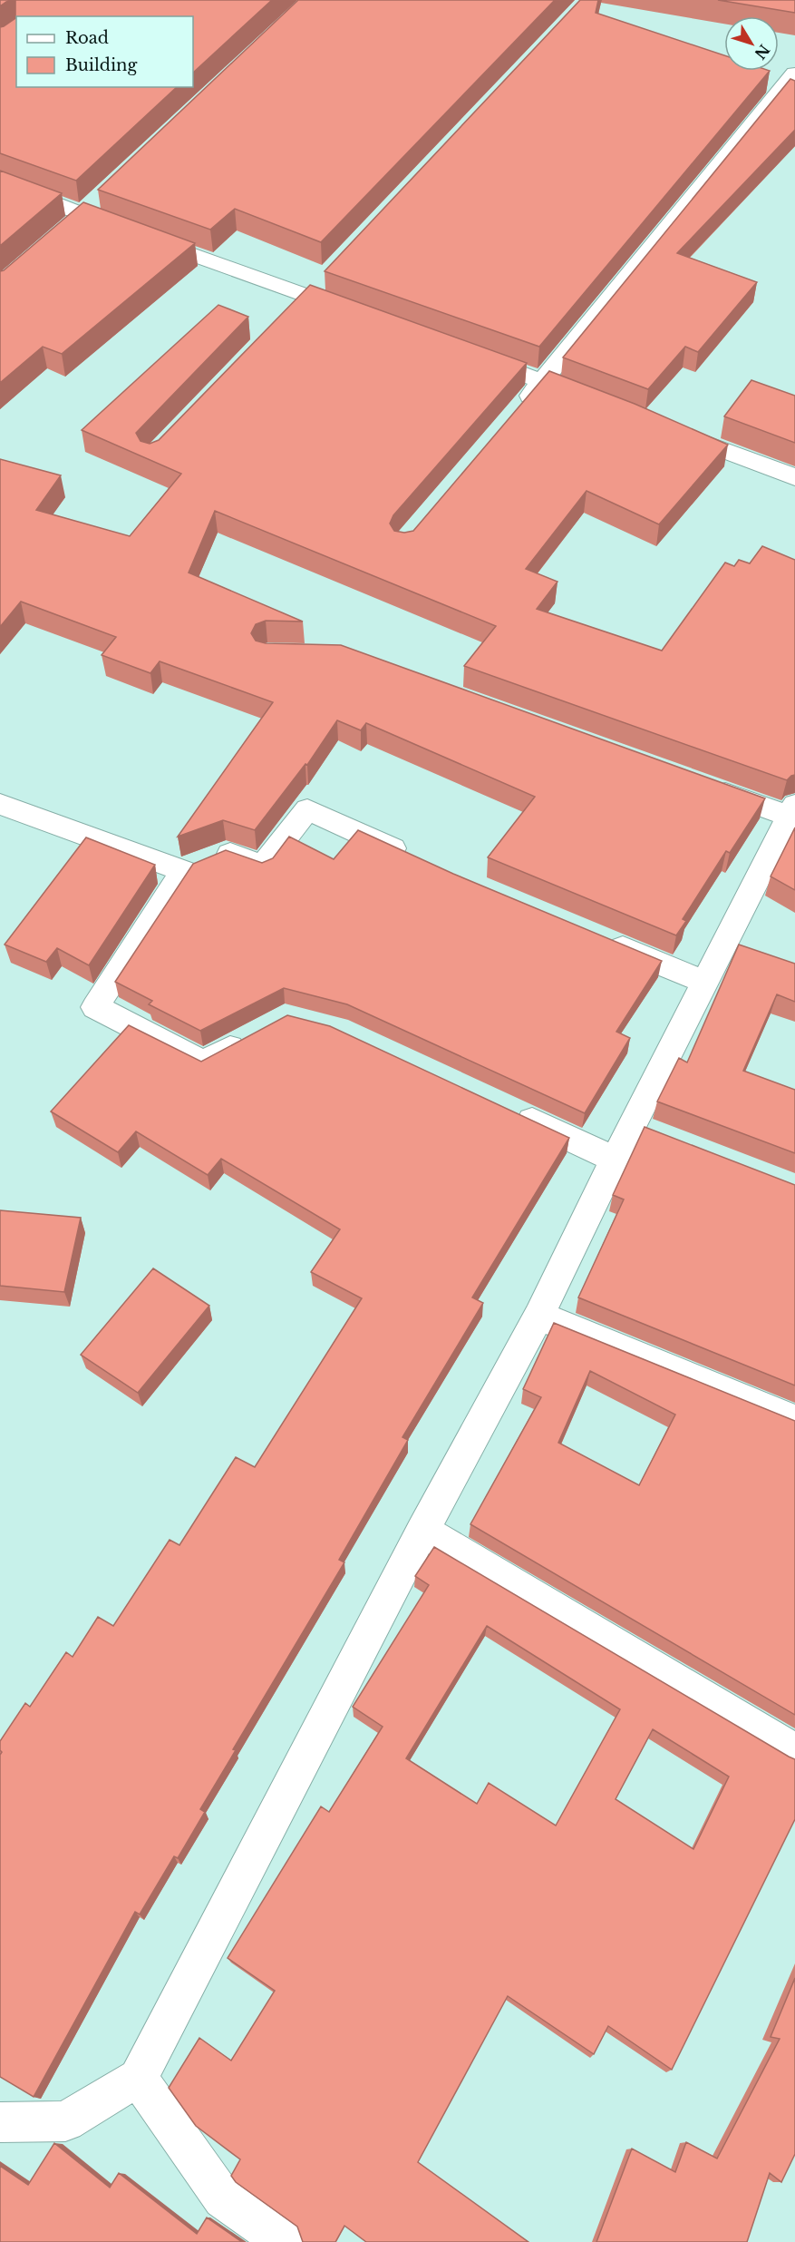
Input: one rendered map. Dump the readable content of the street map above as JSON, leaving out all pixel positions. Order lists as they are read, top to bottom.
{
  "legend": ["Road", "Building"],
  "north": "bottom right"
}
